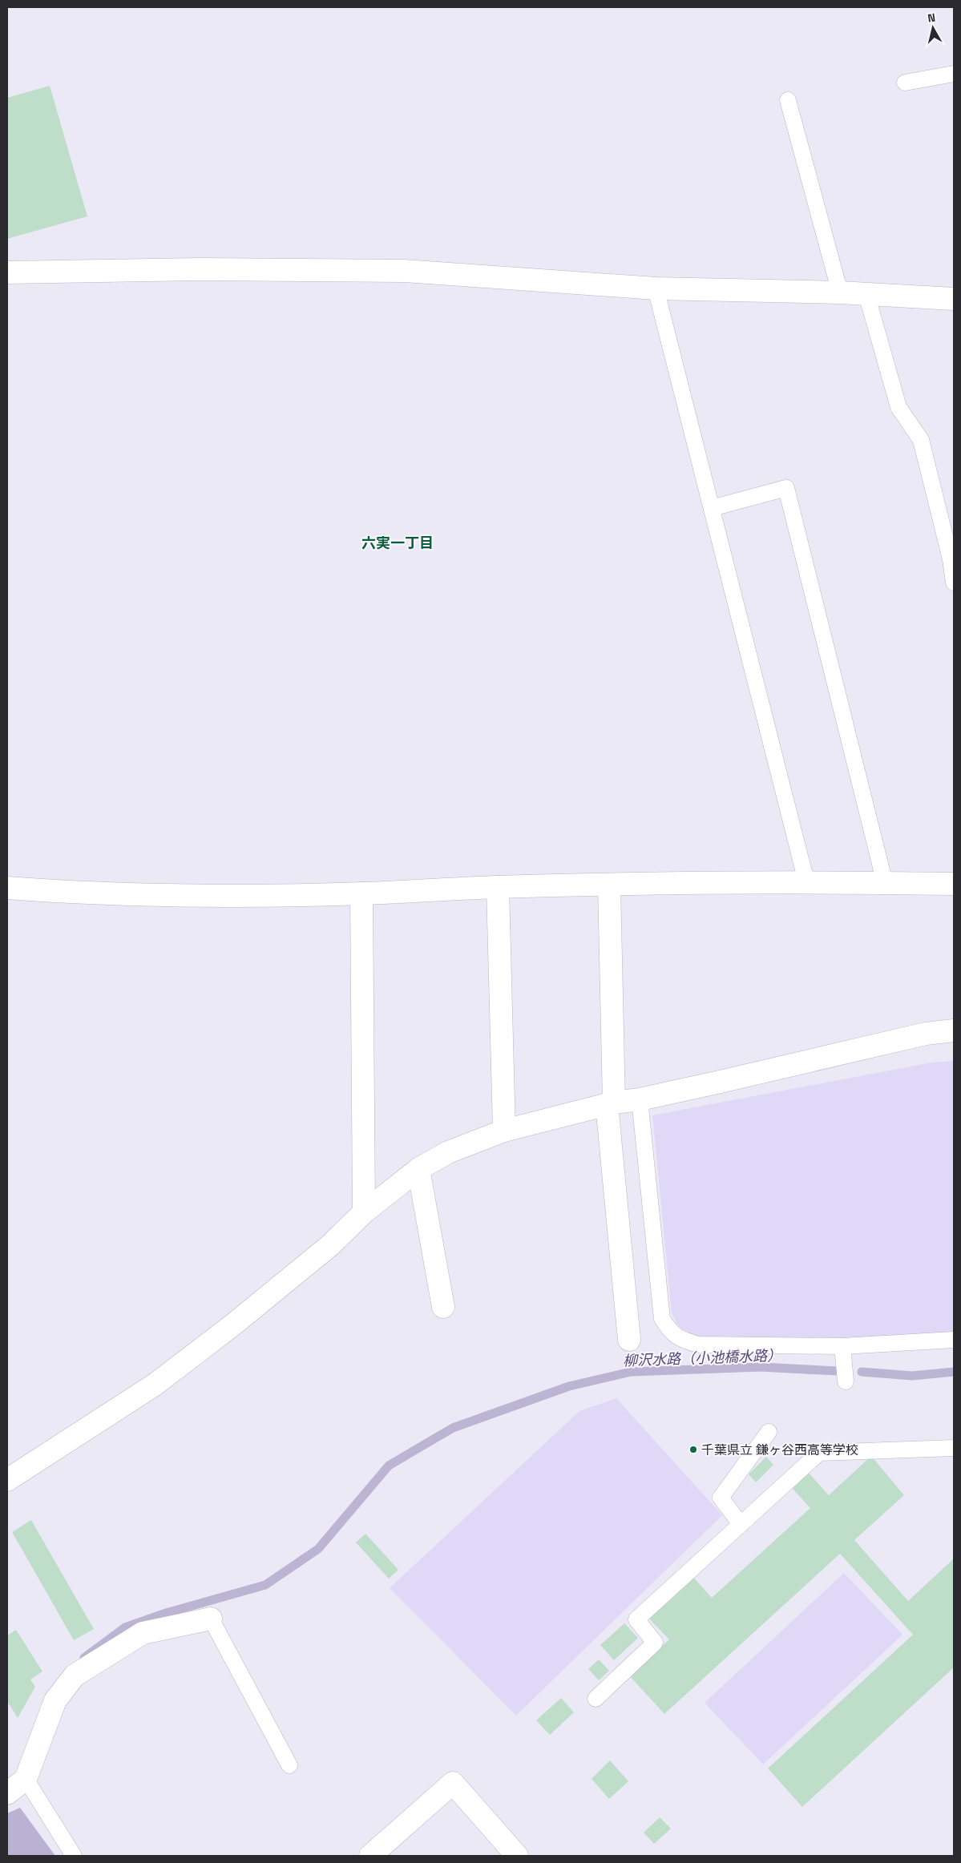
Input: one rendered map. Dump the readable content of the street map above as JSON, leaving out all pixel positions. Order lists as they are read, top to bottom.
{
  "districts": ["六実一丁目"],
  "water": ["柳沢水路（小池橋水路）"],
  "places": ["千葉県立 鎌ヶ谷西高等学校"],
  "north": "top"
}
